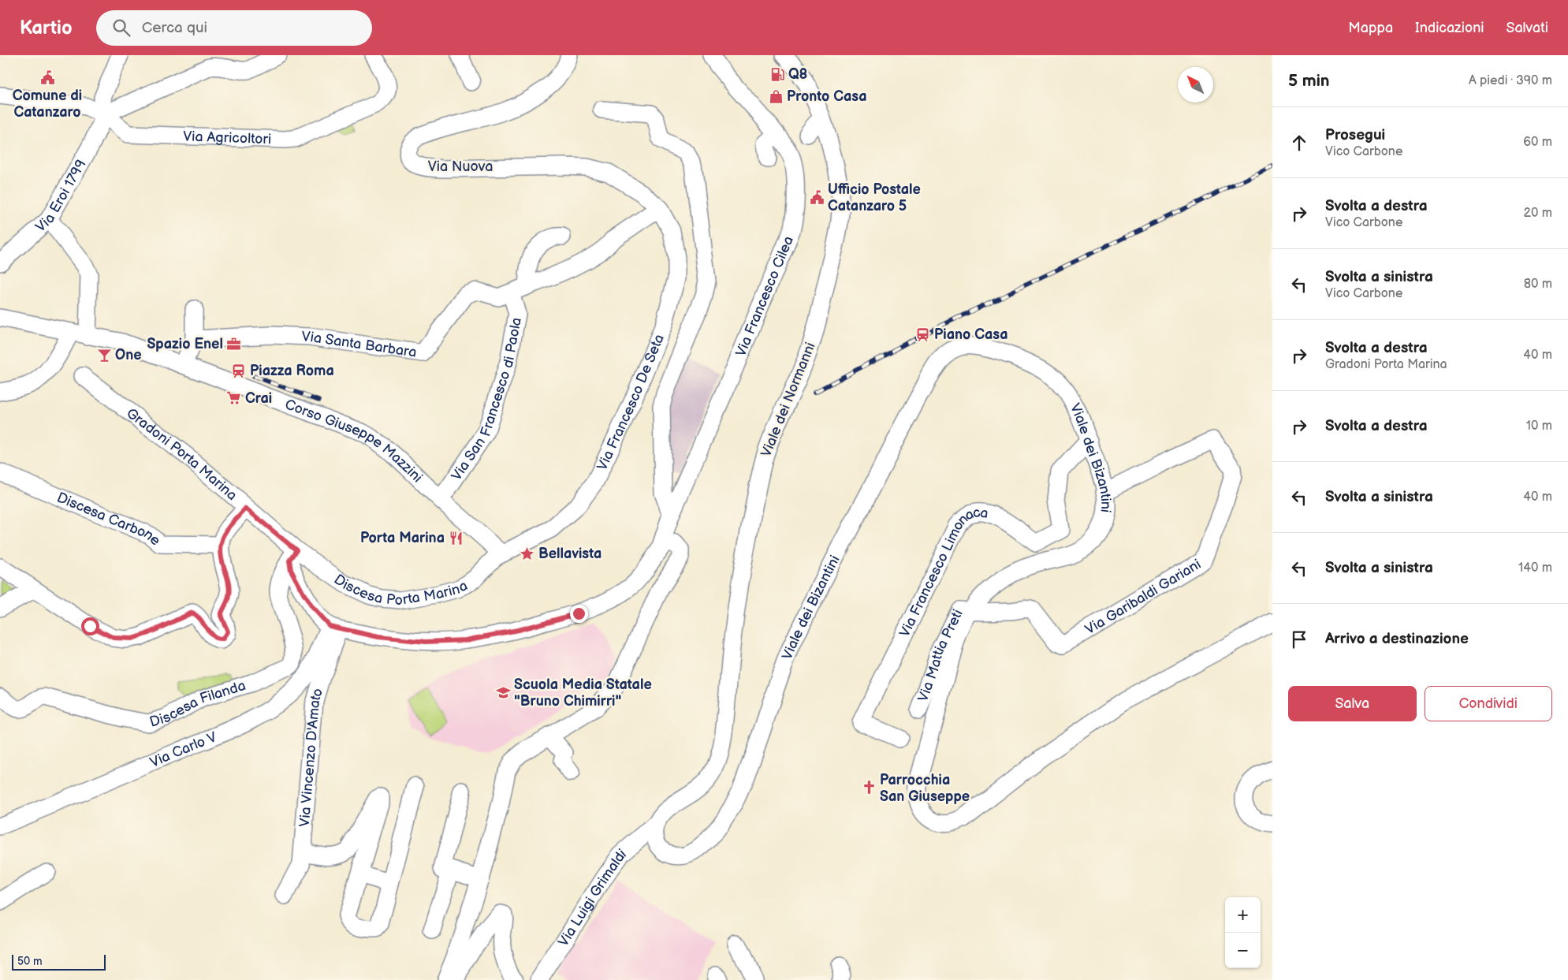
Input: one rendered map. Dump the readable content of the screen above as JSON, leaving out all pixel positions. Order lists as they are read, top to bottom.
{
  "streets": {
    "street": [
      "Via Agricoltori",
      "Via Nuova",
      "Via Eroi 1799",
      "Via Francesco Cilea",
      "Via Santa Barbara",
      "Via San Francesco di Paola",
      "Viale dei Normanni",
      "Via Francesco De Seta",
      "Corso Giuseppe Mazzini",
      "Gradoni Porta Marina",
      "Viale dei Bizantini",
      "Discesa Carbone",
      "Discesa Porta Marina",
      "Via Francesco Limonaca",
      "Via Garibaldi Gariani",
      "Via Mattia Preti",
      "Discesa Filanda",
      "Via Carlo V",
      "Via Vincenzo D'Amato",
      "Via Luigi Grimaldi"
    ]
  },
  "crossings": [
    ["Via Agricoltori", "Via Eroi 1799"],
    ["Via Nuova", "Via Francesco De Seta"],
    ["Via Francesco Cilea", "Via Carlo V"],
    ["Via Francesco Cilea", "Via Vincenzo D'Amato"],
    ["Via Santa Barbara", "Via San Francesco di Paola"],
    ["Via San Francesco di Paola", "Corso Giuseppe Mazzini"],
    ["Viale dei Normanni", "Viale dei Bizantini"],
    ["Viale dei Normanni", "Via Luigi Grimaldi"],
    ["Via Francesco De Seta", "Corso Giuseppe Mazzini"],
    ["Via Francesco De Seta", "Discesa Porta Marina"],
    ["Corso Giuseppe Mazzini", "Discesa Porta Marina"],
    ["Gradoni Porta Marina", "Discesa Porta Marina"],
    ["Gradoni Porta Marina", "Discesa Filanda"],
    ["Viale dei Bizantini", "Via Francesco Limonaca"],
    ["Viale dei Bizantini", "Via Garibaldi Gariani"],
    ["Viale dei Bizantini", "Via Mattia Preti"],
    ["Viale dei Bizantini", "Via Luigi Grimaldi"],
    ["Discesa Porta Marina", "Discesa Filanda"],
    ["Via Garibaldi Gariani", "Via Mattia Preti"],
    ["Via Carlo V", "Via Vincenzo D'Amato"]
  ],
  "places": {
    "fuel station": ["Q8"],
    "public building": ["Comune di Catanzaro", "Ufficio Postale Catanzaro 5"],
    "shop": ["Pronto Casa"],
    "station": ["Piano Casa", "Piazza Roma"],
    "office": ["Spazio Enel"],
    "bar": ["One"],
    "supermarket": ["Crai"],
    "restaurant": ["Porta Marina"],
    "place": ["Bellavista"],
    "school or university": ["Scuola Media Statale \"Bruno Chimirri\""],
    "church": ["Parrocchia San Giuseppe"]
  },
  "scale_bar": "50 m",
  "north": "top left",
  "page": {
    "header": "Kartio",
    "search": "Cerca qui",
    "nav": ["Mappa", "Indicazioni", "Salvati"],
    "heading": ["5 min", "A piedi · 390 m"],
    "list": [
      ["Prosegui", "Vico Carbone", "60 m"],
      ["Svolta a destra", "Vico Carbone", "20 m"],
      ["Svolta a sinistra", "Vico Carbone", "80 m"],
      ["Svolta a destra", "Gradoni Porta Marina", "40 m"],
      ["Svolta a destra", "10 m"],
      ["Svolta a sinistra", "40 m"],
      ["Svolta a sinistra", "140 m"],
      "Arrivo a destinazione"
    ],
    "buttons": ["Salva", "Condividi"],
    "map_buttons": ["+", "−"],
    "scale": "50 m"
  }
}
